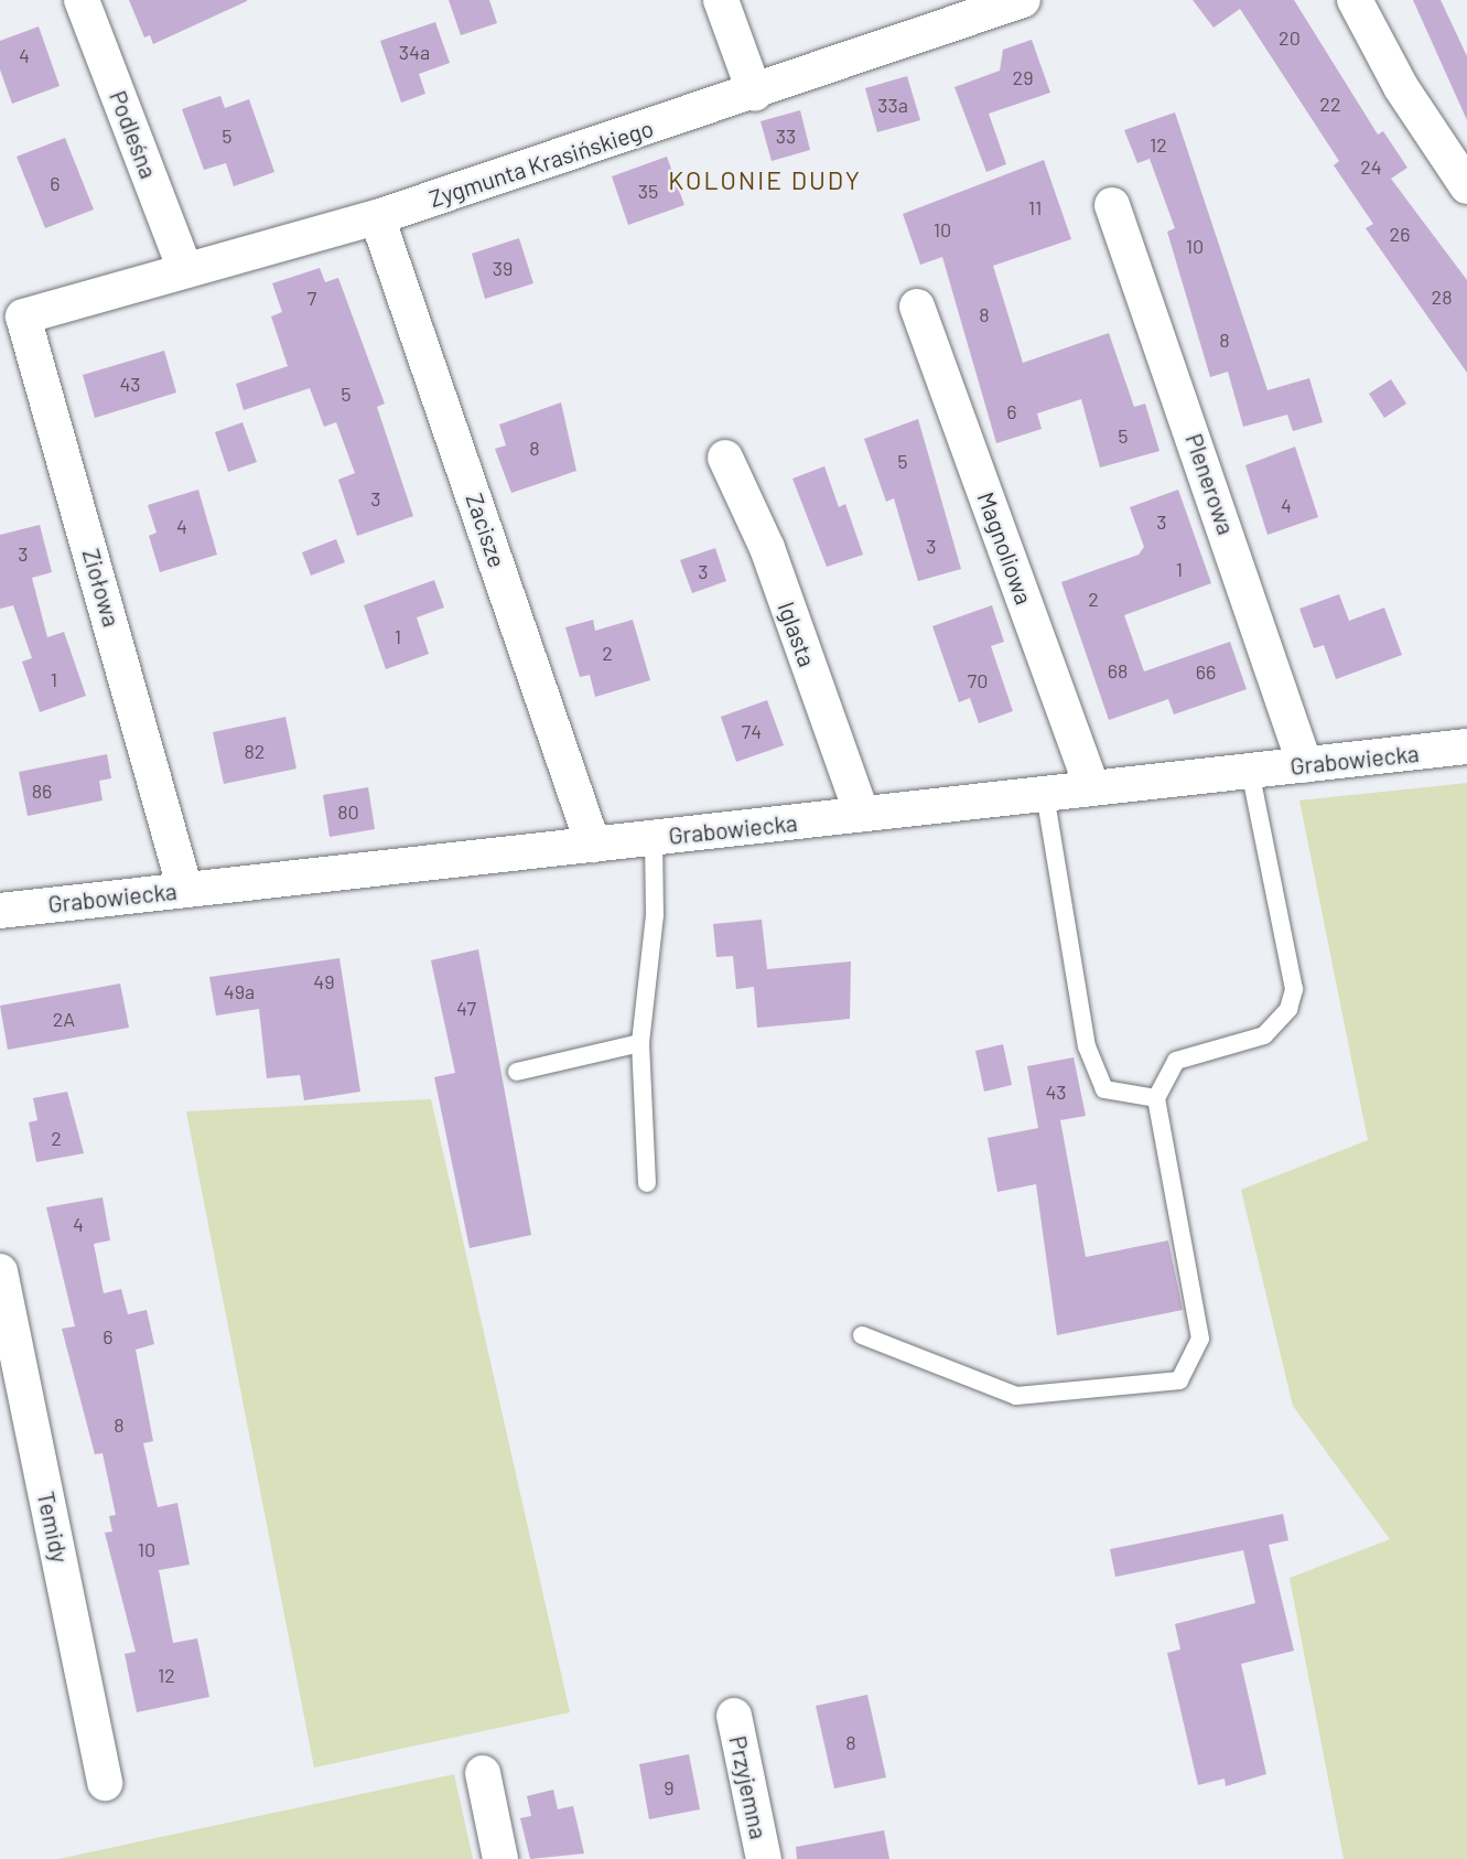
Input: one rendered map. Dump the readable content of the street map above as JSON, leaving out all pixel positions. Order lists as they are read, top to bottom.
{
  "streets": {
    "street": [
      "Podleśna",
      "Zygmunta Krasińskiego",
      "Plenerowa",
      "Zacisze",
      "Magnoliowa",
      "Ziołowa",
      "Iglasta",
      "Grabowiecka",
      "Temidy",
      "Przyjemna"
    ]
  },
  "crossings": [
    ["Podleśna", "Zygmunta Krasińskiego"],
    ["Zygmunta Krasińskiego", "Zacisze"],
    ["Zygmunta Krasińskiego", "Ziołowa"],
    ["Plenerowa", "Grabowiecka"],
    ["Zacisze", "Grabowiecka"],
    ["Magnoliowa", "Grabowiecka"],
    ["Ziołowa", "Grabowiecka"],
    ["Iglasta", "Grabowiecka"]
  ],
  "districts": ["KOLONIE DUDY"],
  "house_numbers": [
    "20",
    "34a",
    "4",
    "29",
    "22",
    "33a",
    "5",
    "33",
    "12",
    "24",
    "6",
    "35",
    "11",
    "10",
    "26",
    "10",
    "39",
    "28",
    "7",
    "8",
    "8",
    "43",
    "5",
    "6",
    "5",
    "8",
    "5",
    "3",
    "4",
    "3",
    "4",
    "3",
    "3",
    "1",
    "3",
    "2",
    "1",
    "2",
    "68",
    "66",
    "1",
    "70",
    "74",
    "82",
    "86",
    "80",
    "49",
    "49a",
    "47",
    "2A",
    "43",
    "2",
    "4",
    "6",
    "8",
    "10",
    "12",
    "8",
    "9"
  ]
}
